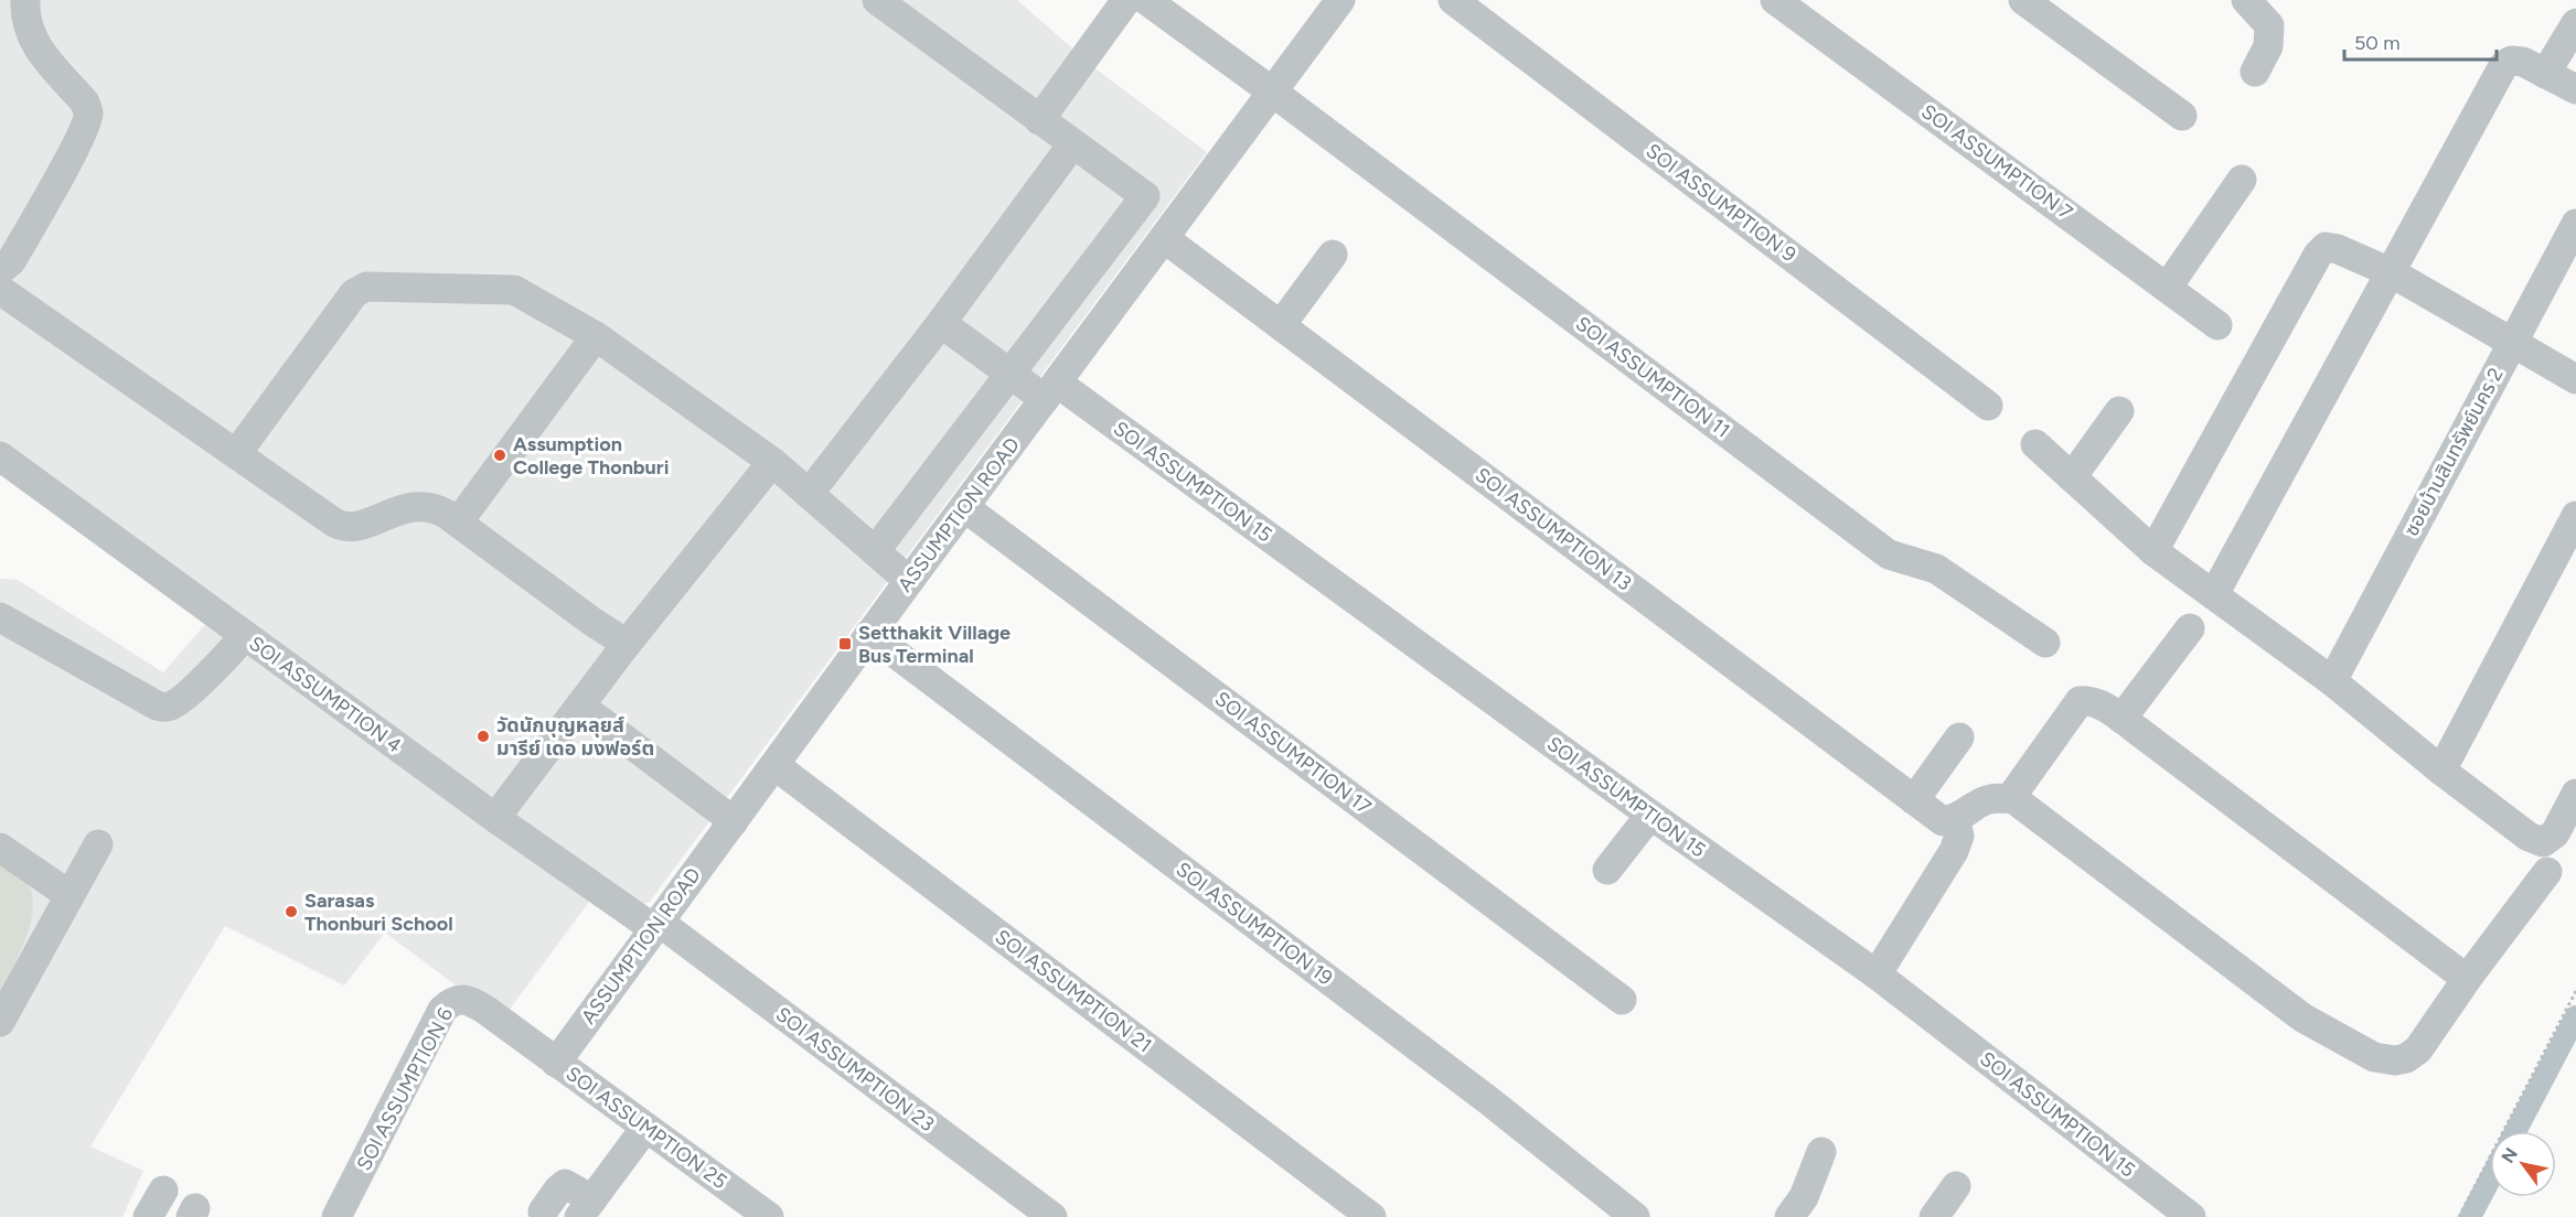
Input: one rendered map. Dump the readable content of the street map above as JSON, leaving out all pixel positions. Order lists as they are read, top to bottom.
{
  "streets": {
    "street": [
      "SOI ASSUMPTION 7",
      "SOI ASSUMPTION 9",
      "SOI ASSUMPTION 11",
      "ซอยบ้านสินทรัพย์นคร 2",
      "SOI ASSUMPTION 15",
      "ASSUMPTION ROAD",
      "SOI ASSUMPTION 13",
      "SOI ASSUMPTION 4",
      "SOI ASSUMPTION 17",
      "SOI ASSUMPTION 19",
      "SOI ASSUMPTION 21",
      "SOI ASSUMPTION 23",
      "SOI ASSUMPTION 6",
      "SOI ASSUMPTION 25"
    ]
  },
  "crossings": [
    ["SOI ASSUMPTION 11", "ASSUMPTION ROAD"],
    ["SOI ASSUMPTION 15", "ASSUMPTION ROAD"],
    ["ASSUMPTION ROAD", "SOI ASSUMPTION 13"],
    ["ASSUMPTION ROAD", "SOI ASSUMPTION 4"],
    ["ASSUMPTION ROAD", "SOI ASSUMPTION 17"],
    ["ASSUMPTION ROAD", "SOI ASSUMPTION 19"],
    ["ASSUMPTION ROAD", "SOI ASSUMPTION 21"],
    ["ASSUMPTION ROAD", "SOI ASSUMPTION 23"],
    ["ASSUMPTION ROAD", "SOI ASSUMPTION 6"],
    ["ASSUMPTION ROAD", "SOI ASSUMPTION 25"],
    ["SOI ASSUMPTION 4", "SOI ASSUMPTION 23"],
    ["SOI ASSUMPTION 6", "SOI ASSUMPTION 25"]
  ],
  "places": {
    "other": ["Assumption College Thonburi", "วัดนักบุญหลุยส์ มารีย์ เดอ มงฟอร์ต", "Sarasas Thonburi School"],
    "transit": ["Setthakit Village Bus Terminal"]
  },
  "scale_bar": "50 m",
  "north": "top left"
}
